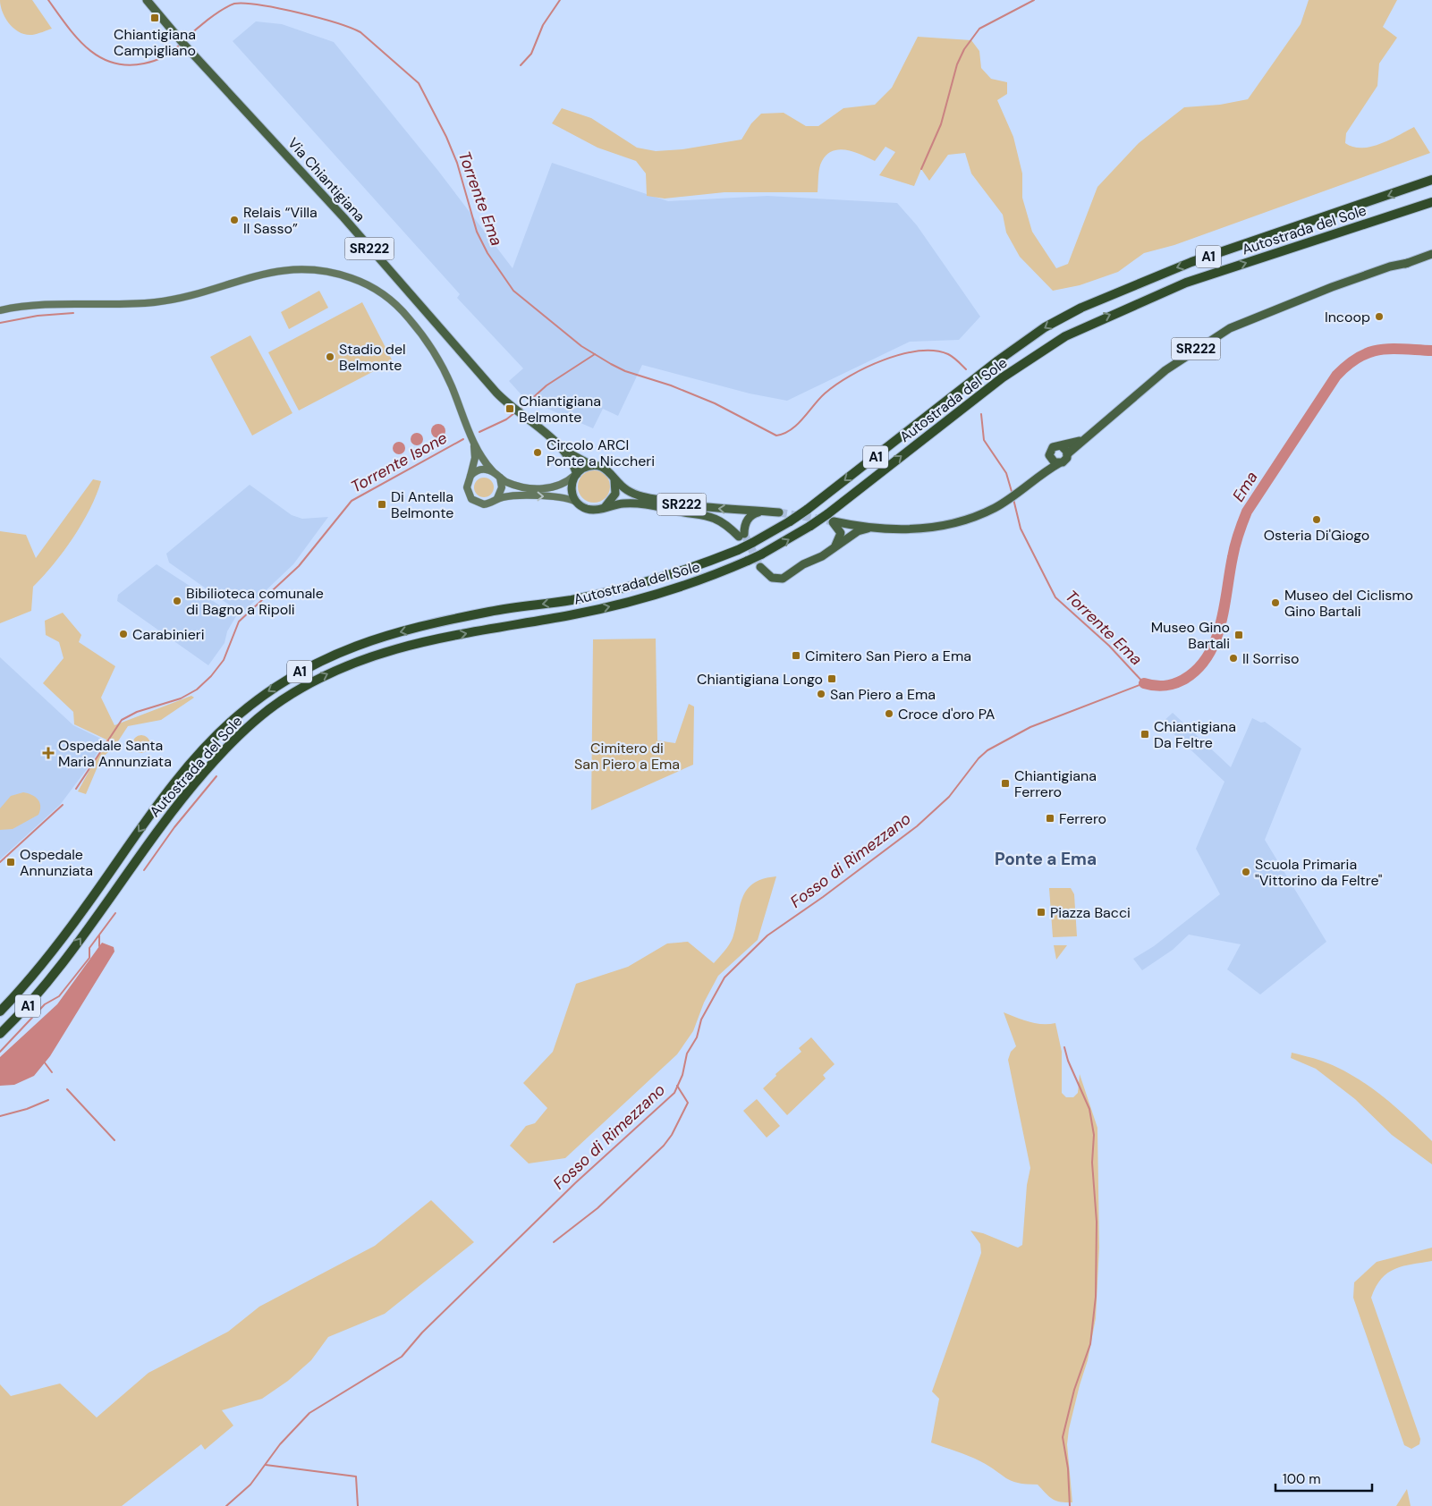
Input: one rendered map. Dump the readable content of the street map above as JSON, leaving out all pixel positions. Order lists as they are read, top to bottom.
{
  "streets": {
    "highway": ["Autostrada del Sole", "A1"],
    "main road": ["Via Chiantigiana", "SR222"]
  },
  "crossings": [
    ["Via Chiantigiana", "SR222"]
  ],
  "districts": ["Ponte a Ema"],
  "water": [
    "Torrente Ema",
    "Torrente Isone",
    "Ema",
    "Fosso di Rimezzano"
  ],
  "parks": ["Cimitero di San Piero a Ema"],
  "places": {
    "transit": [
      "Chiantigiana Campigliano",
      "Chiantigiana Belmonte",
      "Di Antella Belmonte",
      "Museo Gino Bartali",
      "Cimitero San Piero a Ema",
      "Chiantigiana Longo",
      "Chiantigiana Da Feltre",
      "Chiantigiana Ferrero",
      "Ferrero",
      "Ospedale Annunziata",
      "Piazza Bacci"
    ],
    "other": [
      "Relais “Villa Il Sasso”",
      "Incoop",
      "Stadio del Belmonte",
      "Circolo ARCI Ponte a Niccheri",
      "Osteria Di'Giogo",
      "Bibilioteca comunale di Bagno a Ripoli",
      "Museo del Ciclismo Gino Bartali",
      "Carabinieri",
      "Il Sorriso",
      "San Piero a Ema",
      "Croce d'oro PA",
      "Scuola Primaria \"Vittorino da Feltre\""
    ],
    "health": ["Ospedale Santa Maria Annunziata"]
  },
  "scale_bar": "100 m"
}
